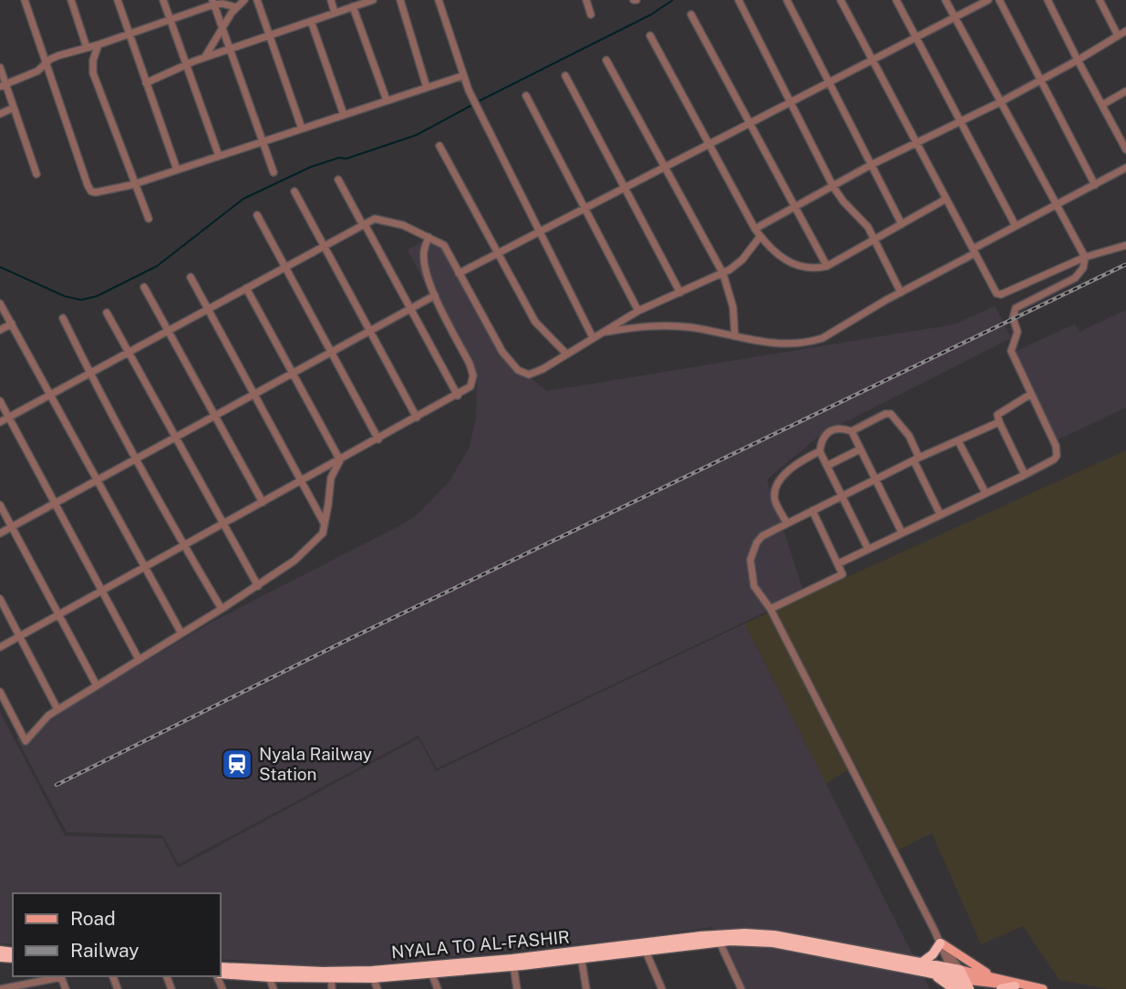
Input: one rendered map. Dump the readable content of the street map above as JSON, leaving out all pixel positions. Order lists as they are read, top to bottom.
{
  "streets": {
    "highway": ["NYALA TO AL-FASHIR"]
  },
  "places": {
    "station": ["Nyala Railway Station"]
  },
  "legend": ["Road", "Railway"]
}
